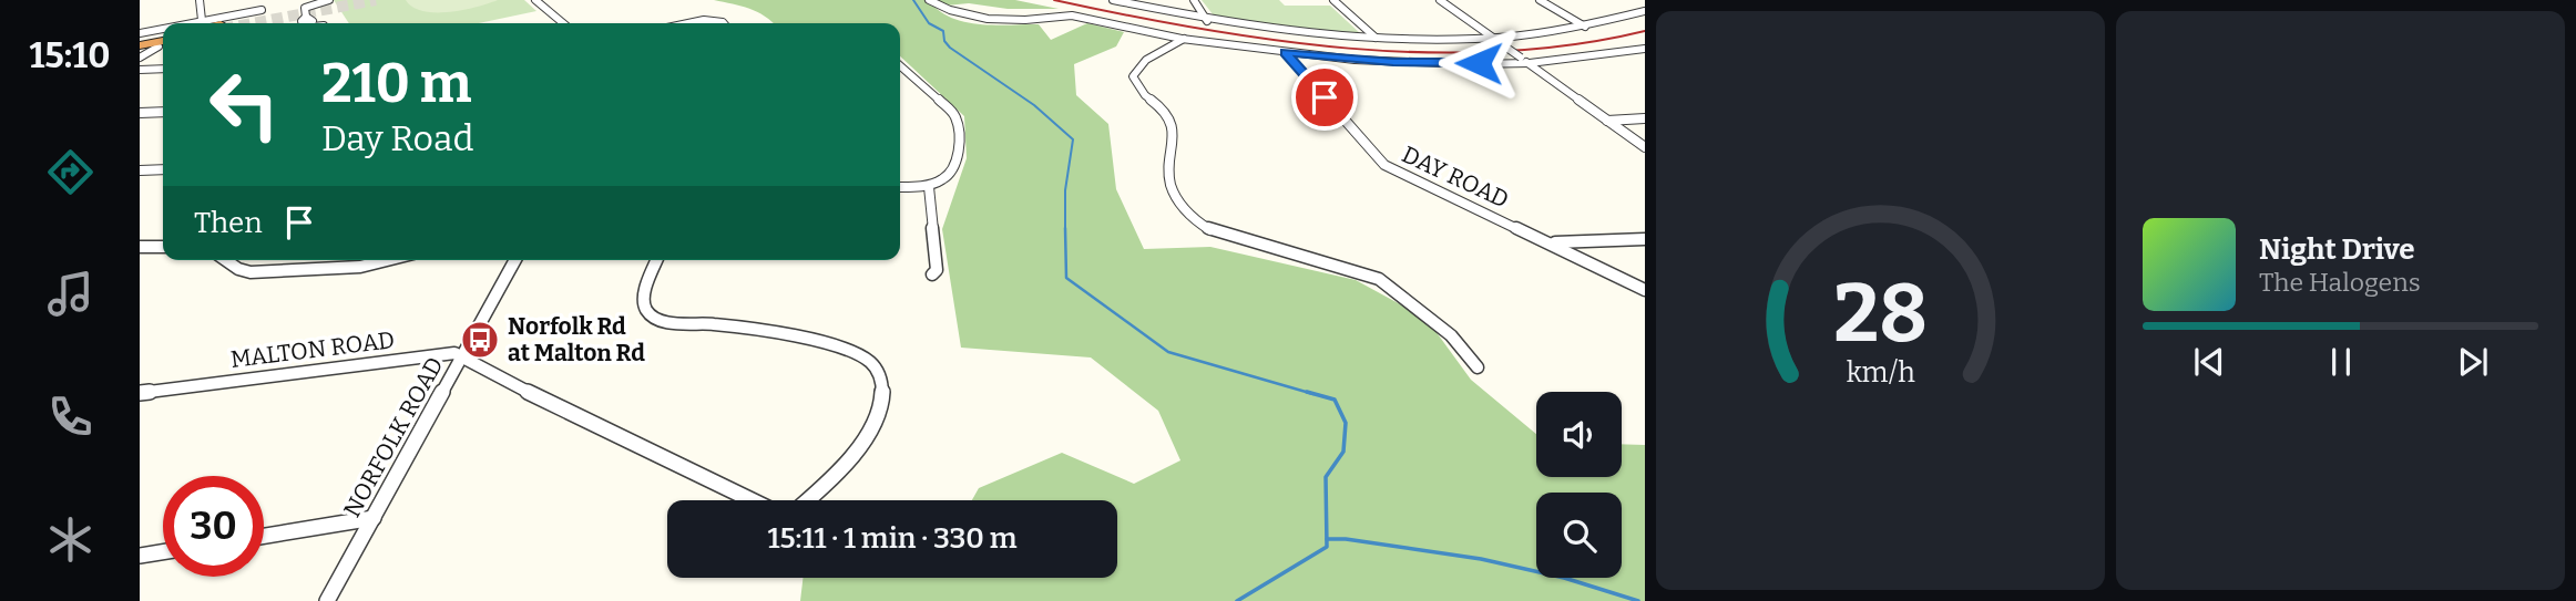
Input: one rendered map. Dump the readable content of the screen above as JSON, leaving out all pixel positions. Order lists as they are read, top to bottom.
{
  "streets": {
    "street": ["DAY ROAD", "MALTON ROAD", "NORFOLK ROAD"]
  },
  "crossings": [
    ["MALTON ROAD", "NORFOLK ROAD"]
  ],
  "places": {
    "bus stop": ["Norfolk Rd at Malton Rd"]
  },
  "page": {
    "tabs": "15:10",
    "turn": ["210 m", "Day Road"],
    "then": "Then",
    "song": ["Night Drive", "The Halogens"],
    "limit": "30",
    "trip": "15:11 · 1 min · 330 m",
    "gauge": ["28", "km/h"]
  }
}
